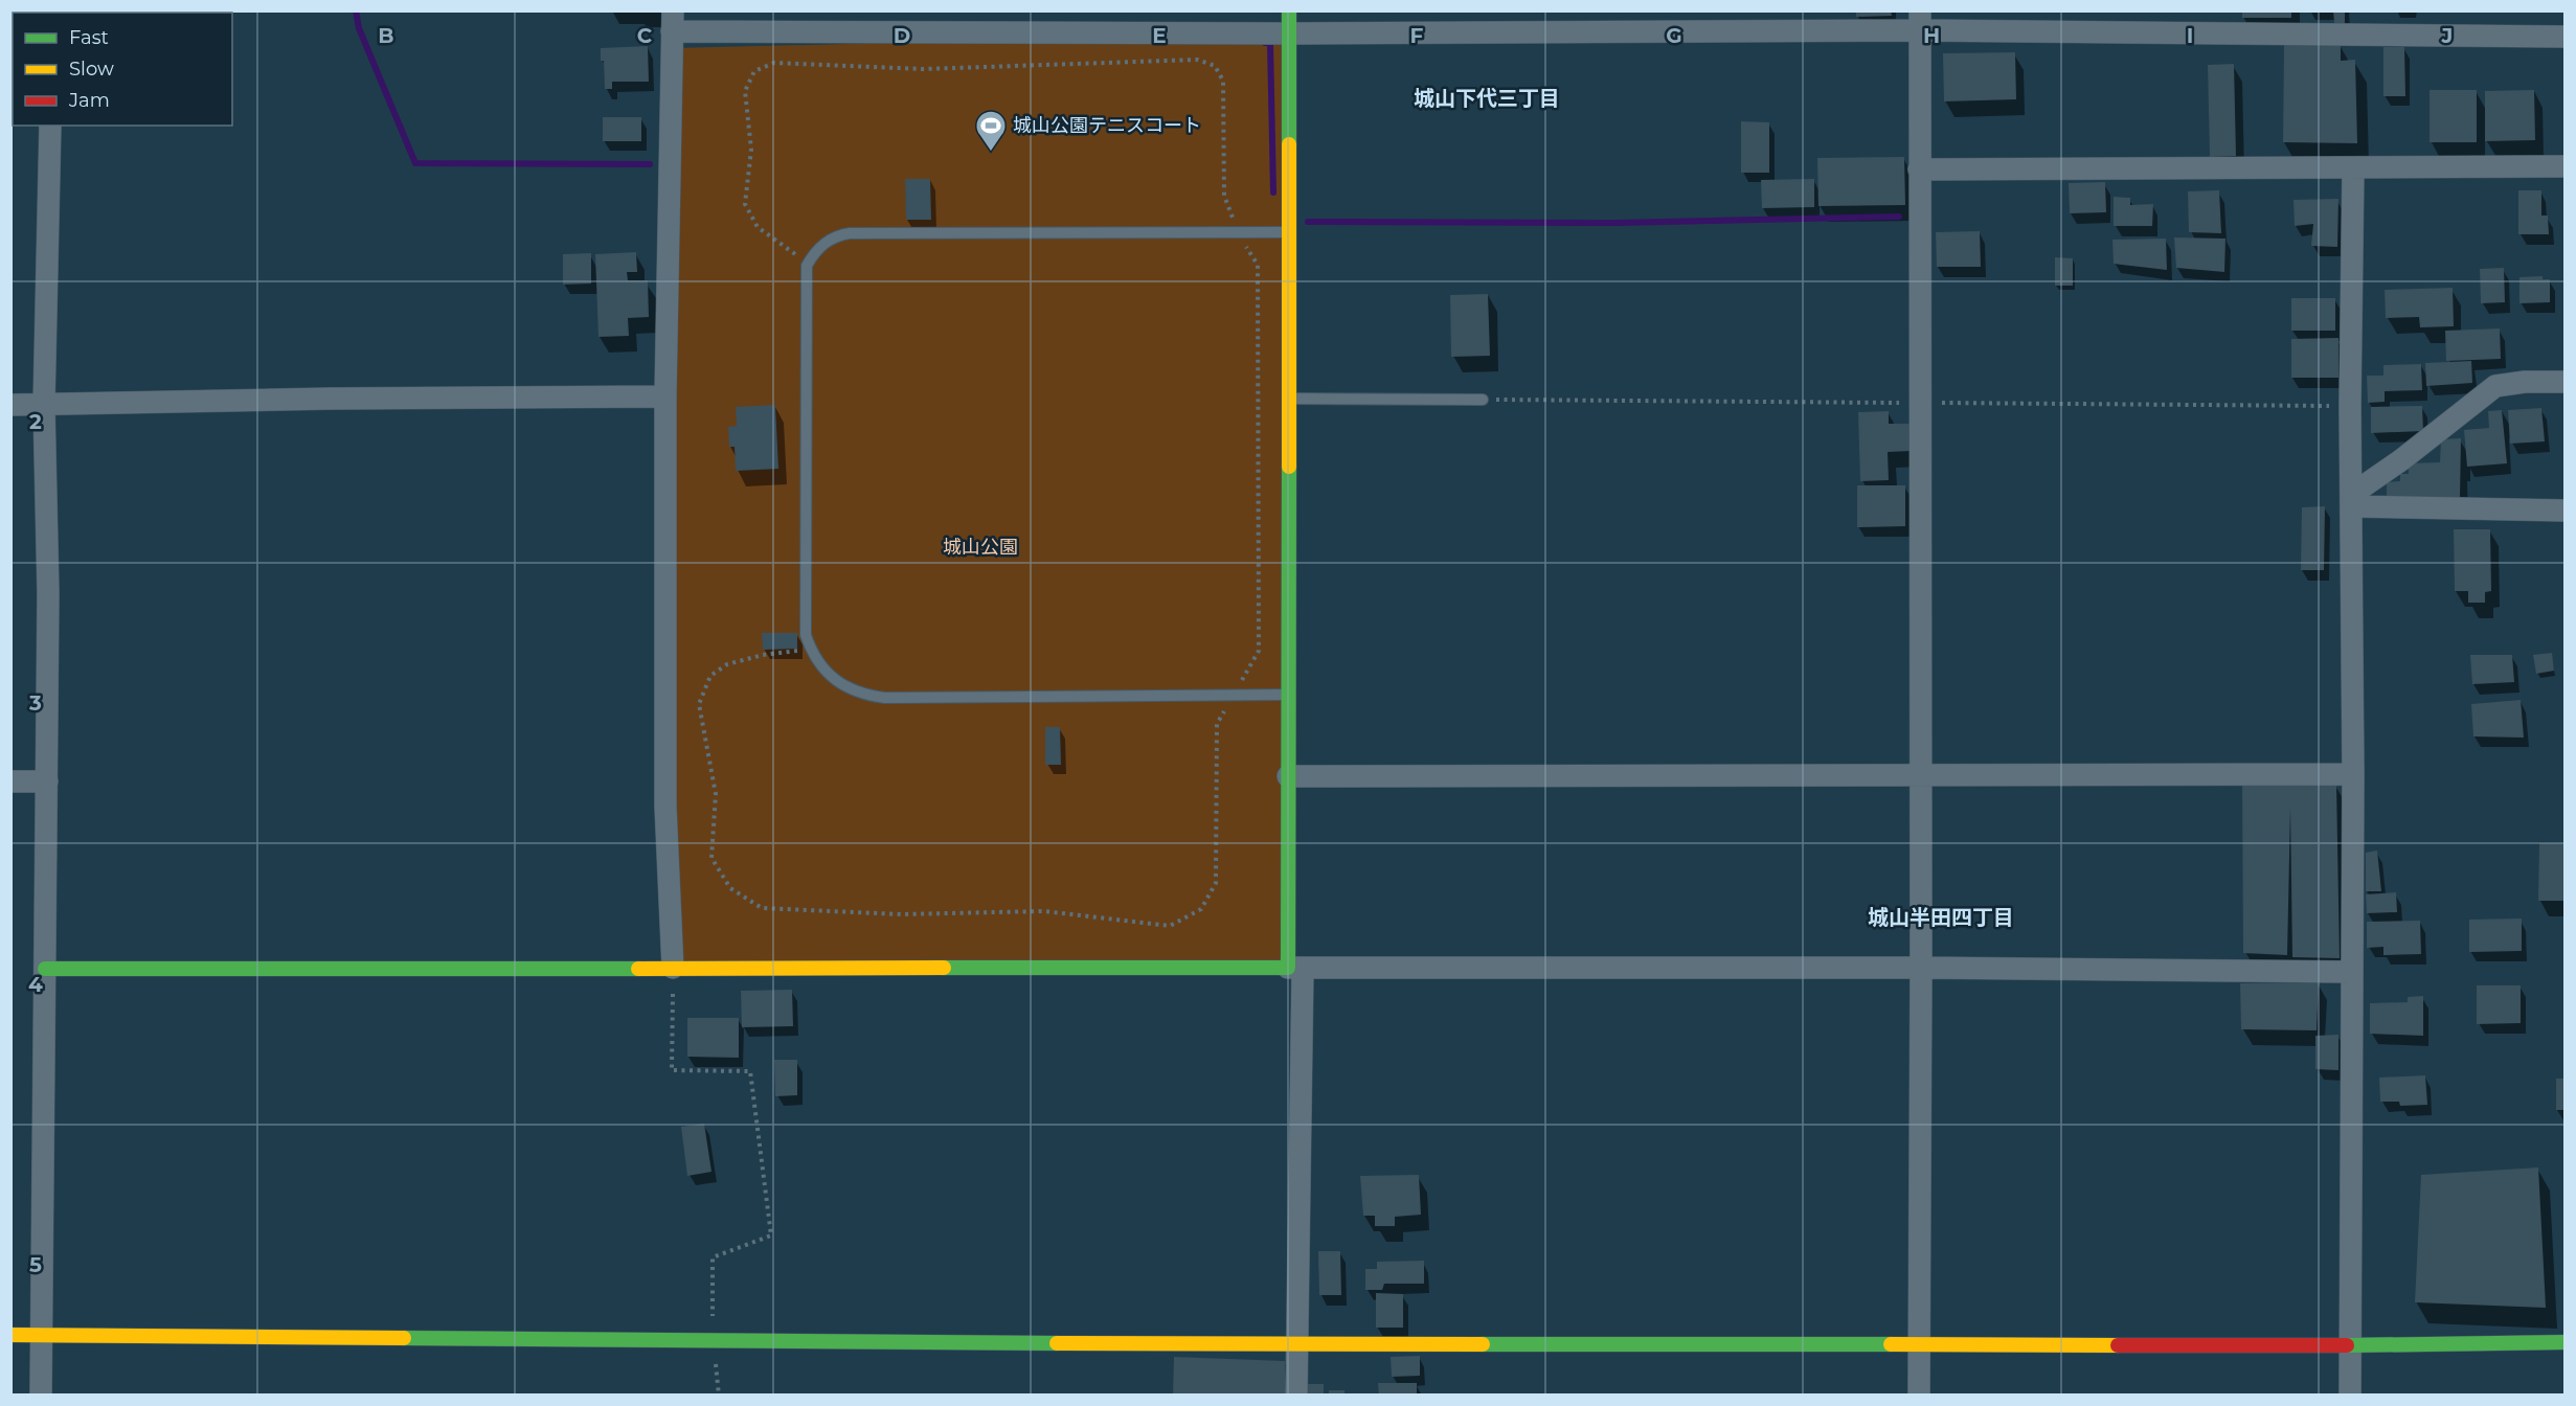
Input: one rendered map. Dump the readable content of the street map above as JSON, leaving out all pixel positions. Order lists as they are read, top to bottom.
{
  "districts": ["城山下代三丁目", "城山半田四丁目"],
  "parks": ["城山公園"],
  "places": {
    "sports": ["城山公園テニスコート"]
  },
  "legend": ["Fast", "Slow", "Jam"],
  "grid": {
    "columns": [
      "B",
      "C",
      "D",
      "E",
      "F",
      "G",
      "H",
      "I",
      "J"
    ],
    "rows": [
      "2",
      "3",
      "4",
      "5"
    ]
  }
}
